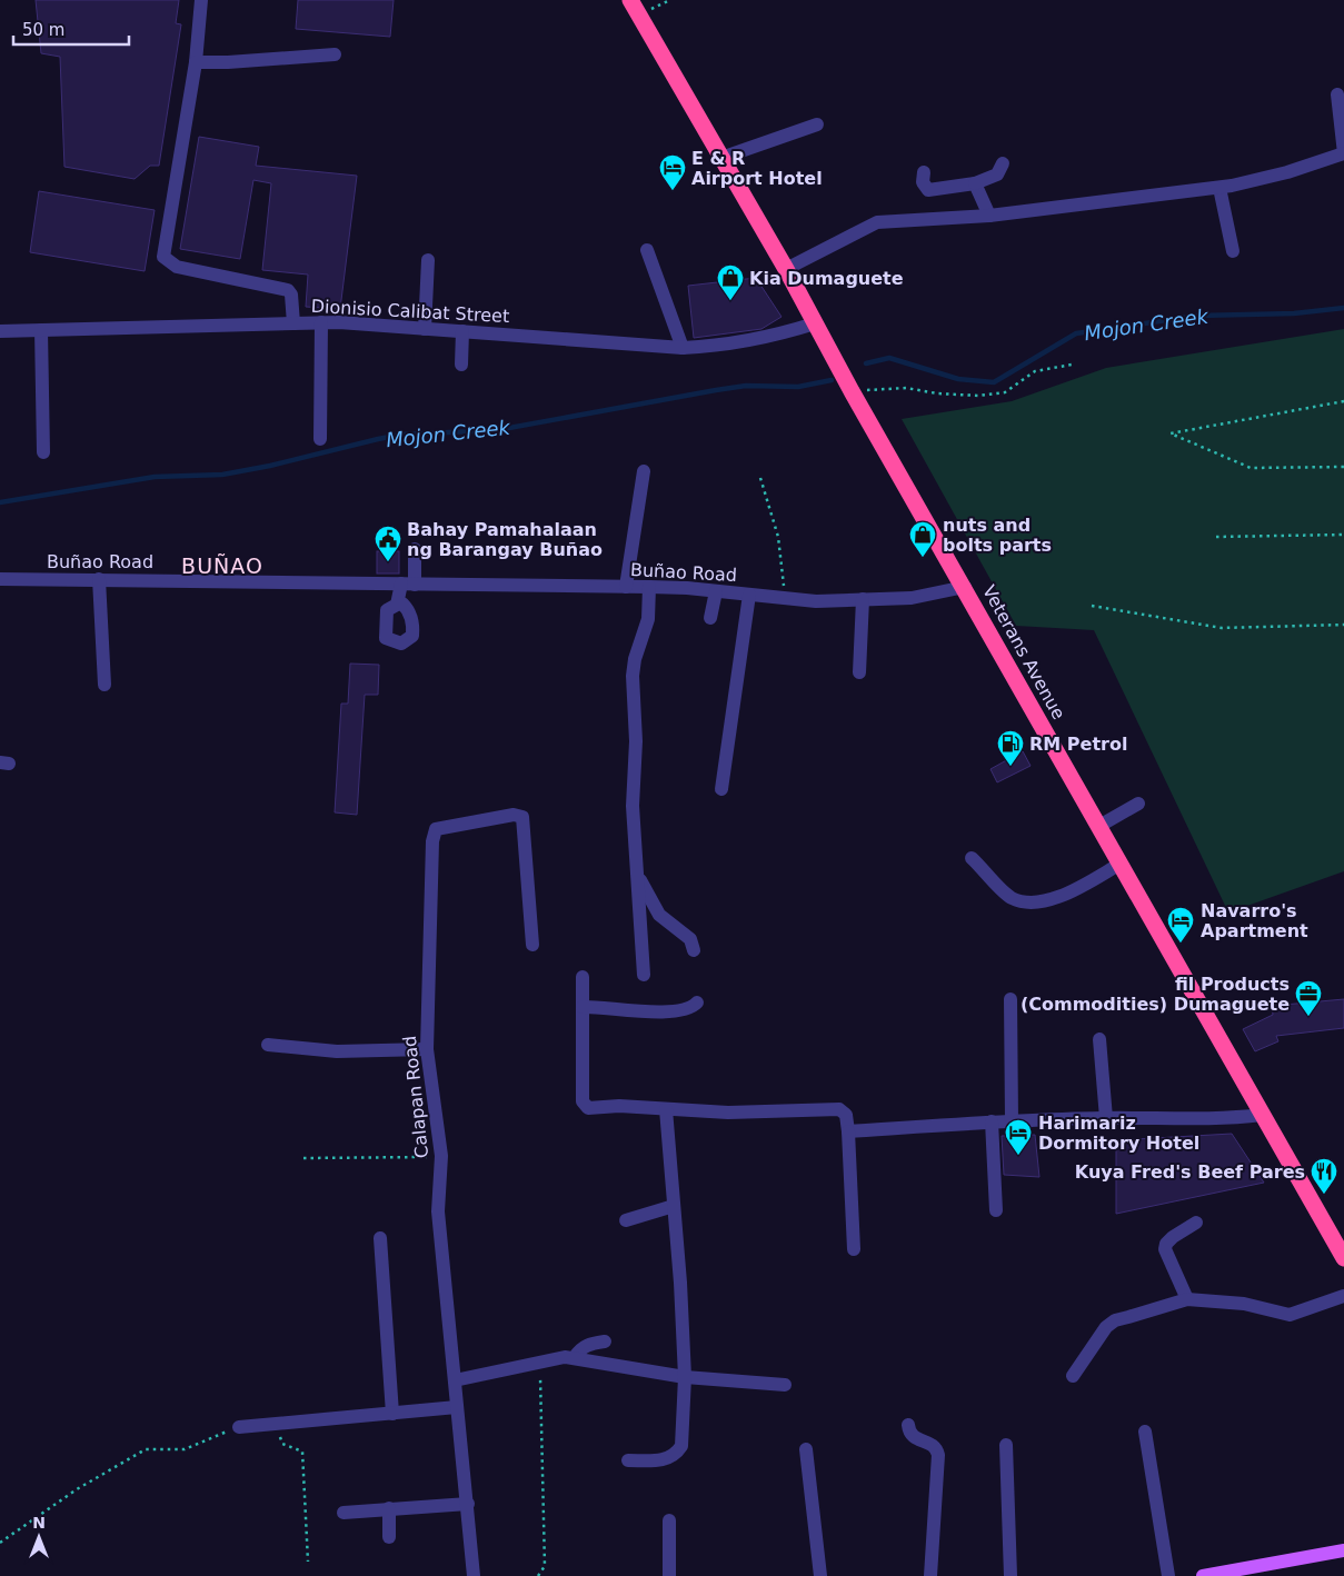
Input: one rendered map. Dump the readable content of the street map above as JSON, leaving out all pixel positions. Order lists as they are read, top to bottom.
{
  "streets": {
    "highway": ["Veterans Avenue"],
    "street": ["Dionisio Calibat Street", "Buñao Road", "Calapan Road"]
  },
  "crossings": [
    ["Dionisio Calibat Street", "Veterans Avenue"],
    ["Buñao Road", "Veterans Avenue"]
  ],
  "districts": ["BUÑAO"],
  "water": ["Mojon Creek"],
  "places": {
    "hotel": ["E & R Airport Hotel", "Navarro's Apartment", "Harimariz Dormitory Hotel"],
    "shop": ["Kia Dumaguete", "nuts and bolts parts"],
    "public building": ["Bahay Pamahalaan ng Barangay Buñao"],
    "fuel station": ["RM Petrol"],
    "office": ["fil Products (Commodities) Dumaguete"],
    "restaurant": ["Kuya Fred's Beef Pares"]
  },
  "scale_bar": "50 m",
  "north": "top"
}
